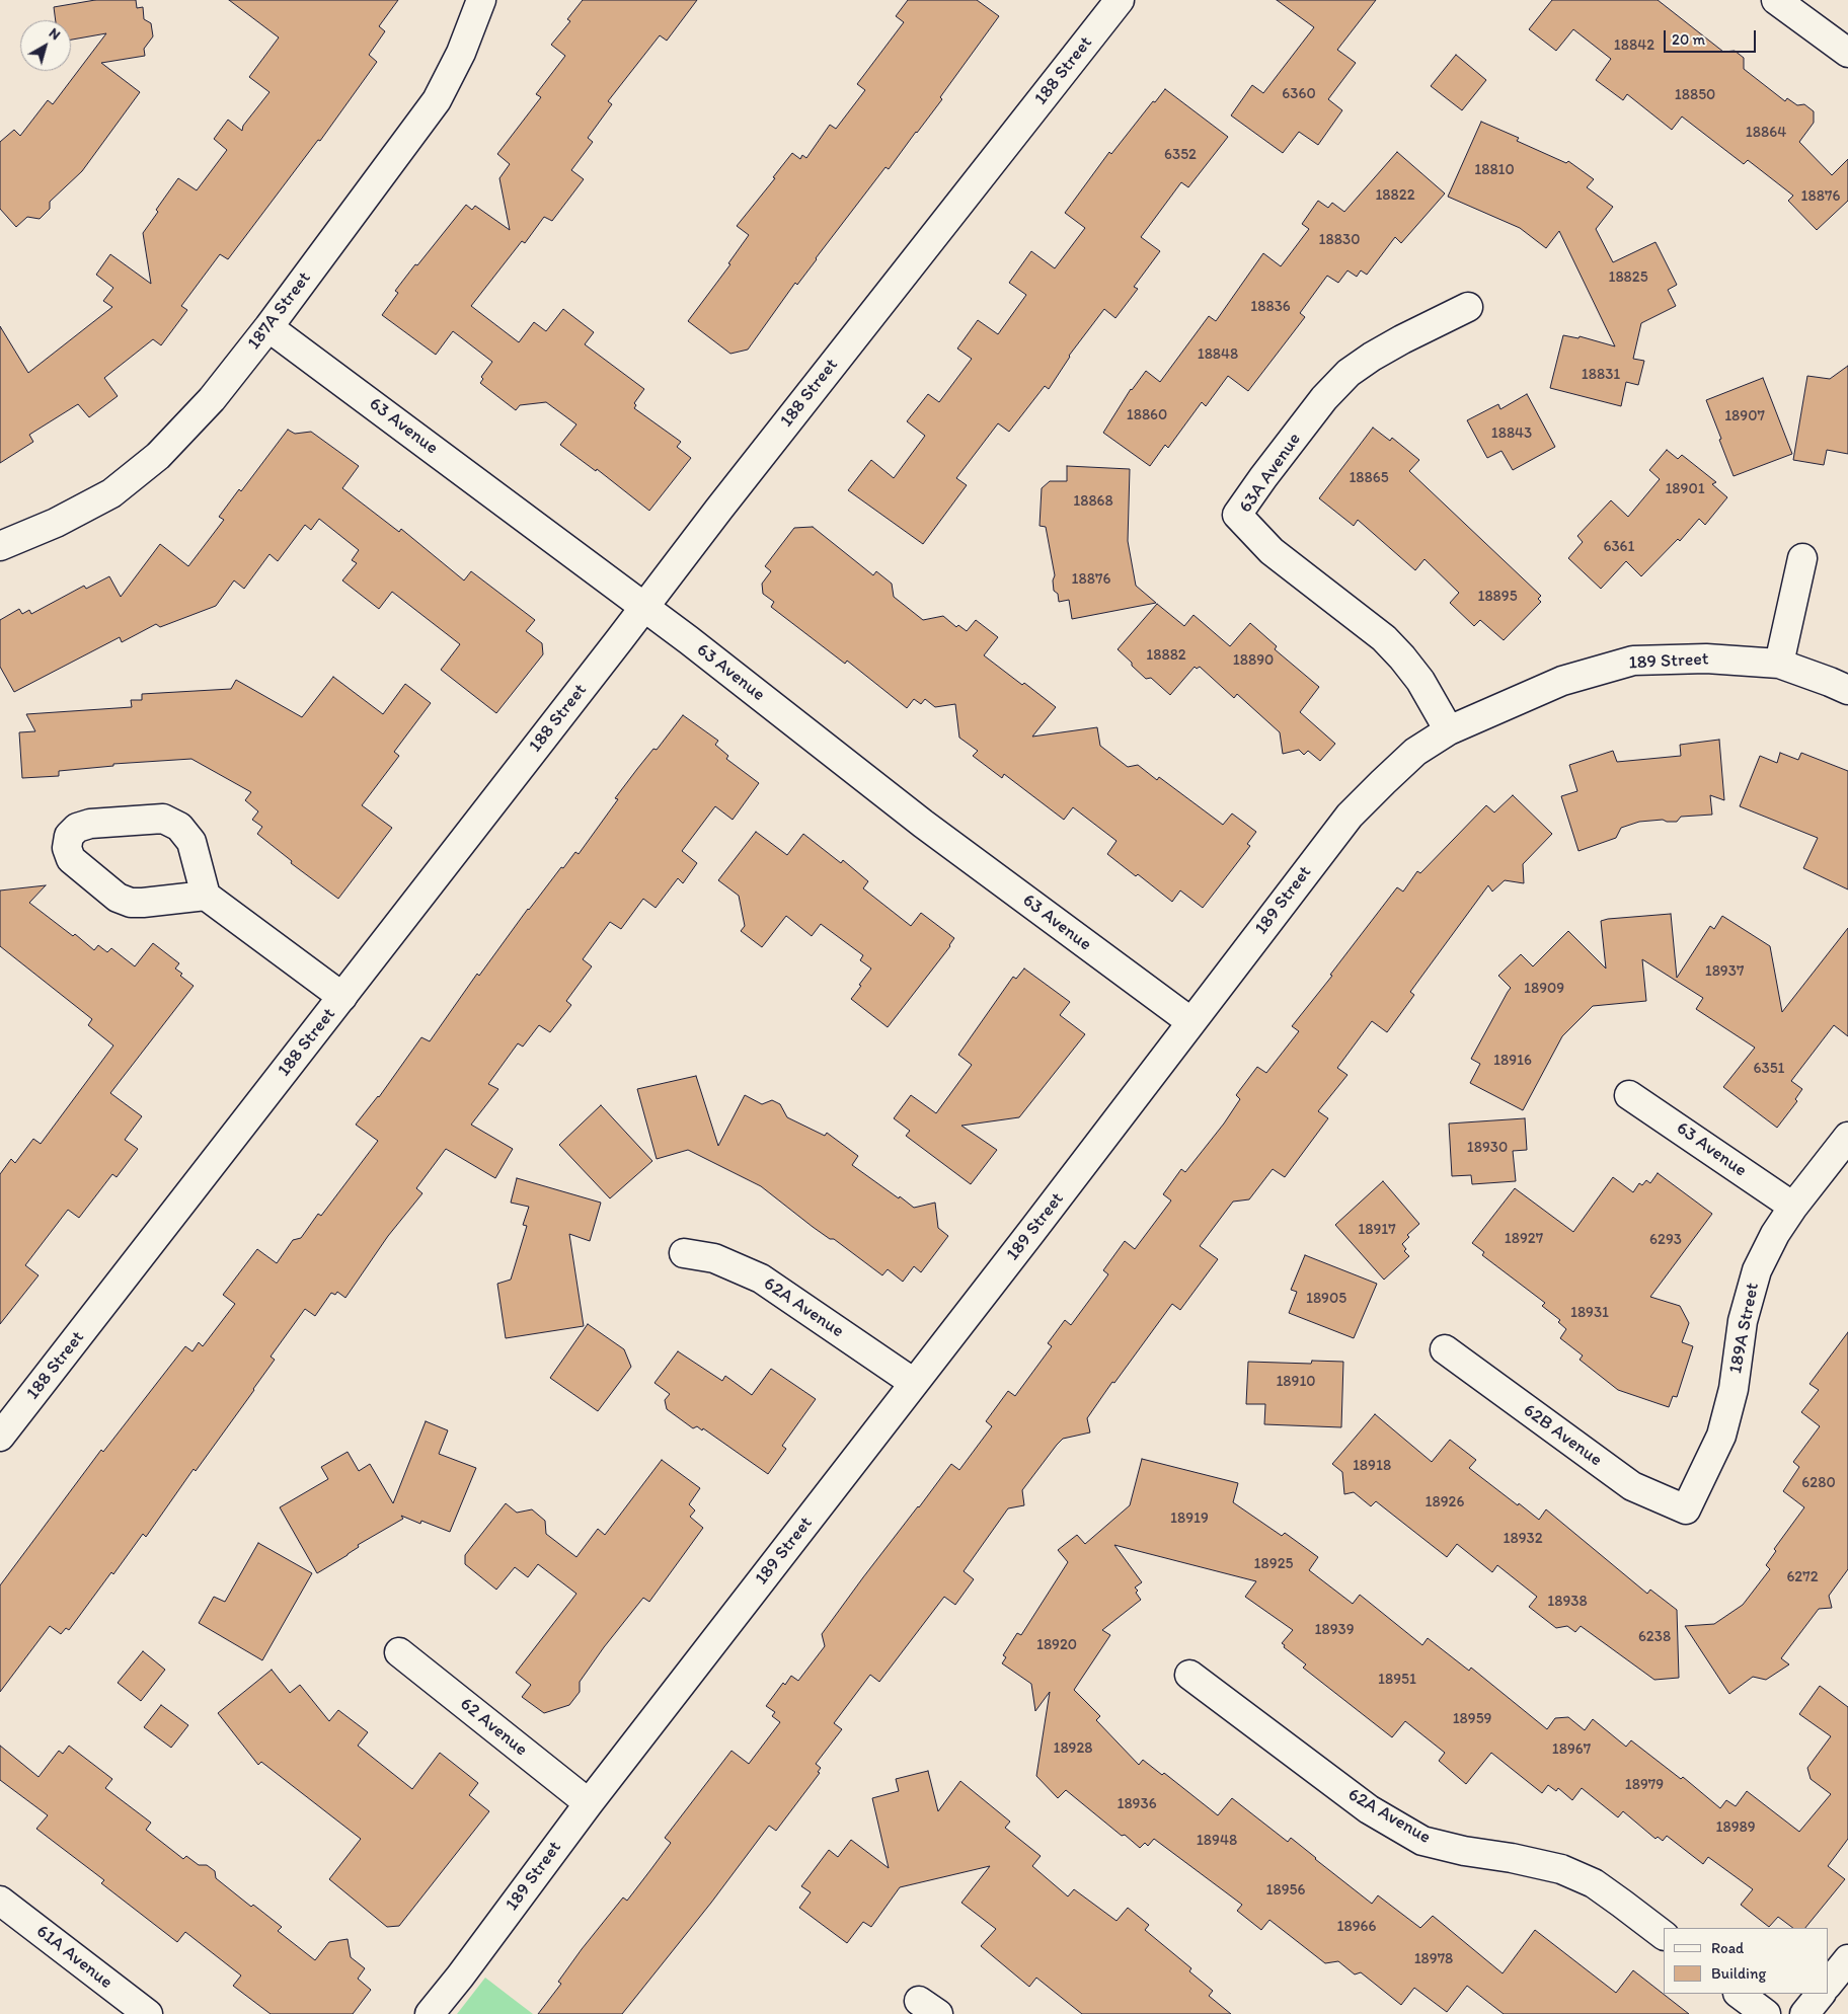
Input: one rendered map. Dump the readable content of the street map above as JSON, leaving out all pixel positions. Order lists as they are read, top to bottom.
{
  "streets": {
    "street": [
      "188 Street",
      "187A Street",
      "63 Avenue",
      "63A Avenue",
      "189 Street",
      "62A Avenue",
      "189A Street",
      "62B Avenue",
      "62 Avenue",
      "61A Avenue"
    ]
  },
  "crossings": [
    ["188 Street", "63 Avenue"],
    ["187A Street", "63 Avenue"],
    ["63 Avenue", "189 Street"],
    ["63 Avenue", "189A Street"],
    ["63A Avenue", "189 Street"],
    ["189 Street", "62A Avenue"],
    ["189 Street", "62 Avenue"],
    ["189A Street", "62B Avenue"]
  ],
  "house_numbers": [
    "18842",
    "6360",
    "18850",
    "18864",
    "6352",
    "18810",
    "18822",
    "18876",
    "18830",
    "18825",
    "18836",
    "18848",
    "18831",
    "18860",
    "18907",
    "18843",
    "18865",
    "18901",
    "18868",
    "6361",
    "18876",
    "18895",
    "18882",
    "18890",
    "18937",
    "18909",
    "18916",
    "6351",
    "18930",
    "18917",
    "18927",
    "6293",
    "18905",
    "18931",
    "18910",
    "18918",
    "6280",
    "18926",
    "18919",
    "18932",
    "18925",
    "6272",
    "18938",
    "18939",
    "6238",
    "18920",
    "18951",
    "18959",
    "18928",
    "18967",
    "18979",
    "18936",
    "18989",
    "18948",
    "18956",
    "18966",
    "18978"
  ],
  "legend": ["Road", "Building"],
  "scale_bar": "20 m",
  "north": "top right"
}
